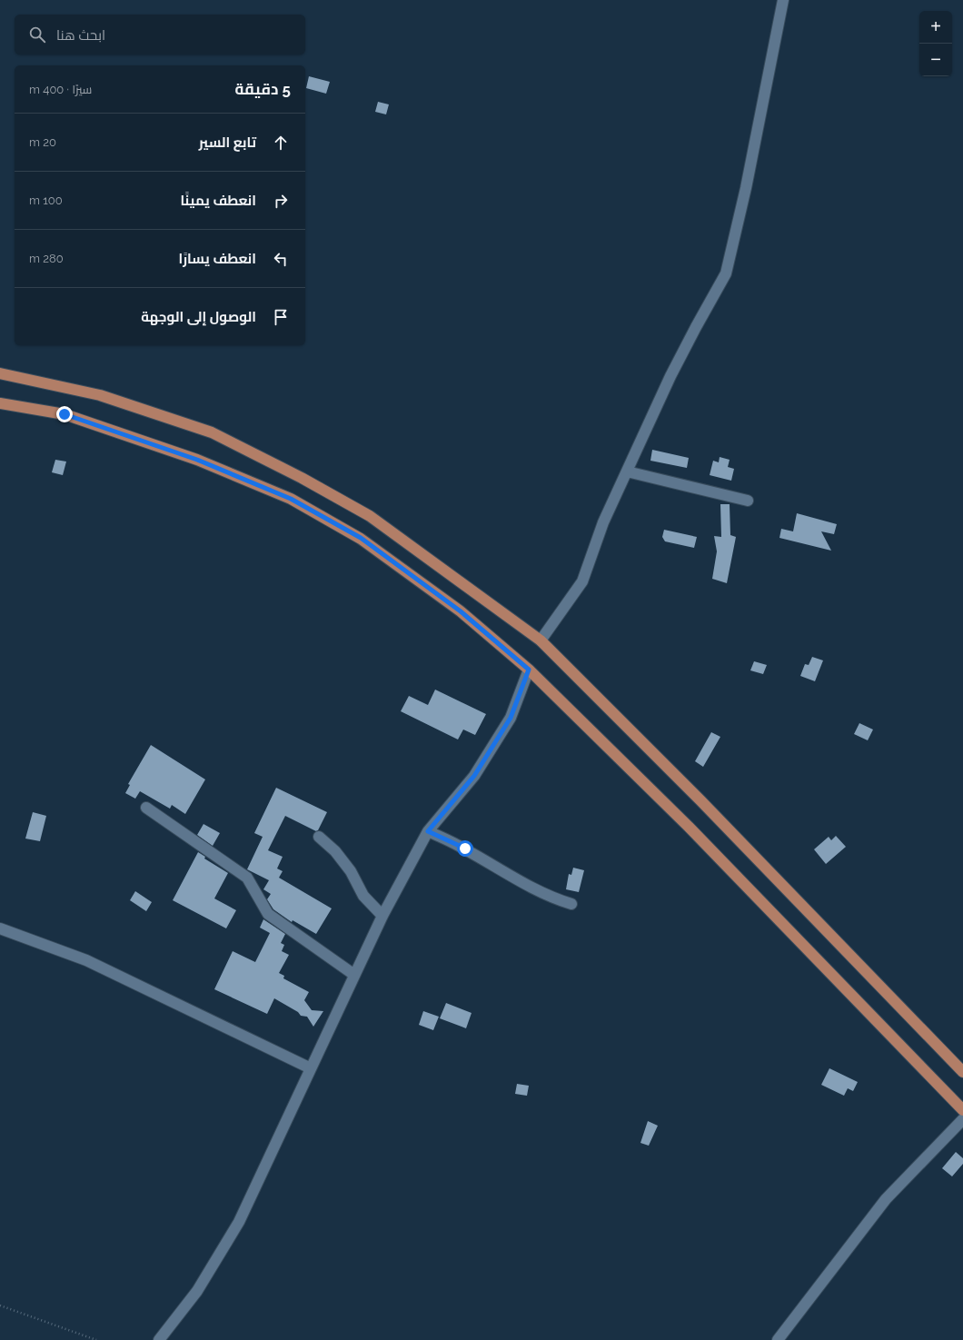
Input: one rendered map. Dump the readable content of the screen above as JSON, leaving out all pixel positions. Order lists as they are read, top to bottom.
{
  "page": {
    "map_buttons": ["+", "−"],
    "search": "ابحث هنا",
    "heading": ["5 دقيقة", "سيرًا · 400 m"],
    "list": [
      ["تابع السير", "20 m"],
      ["انعطف يمينًا", "100 m"],
      ["انعطف يسارًا", "280 m"],
      "الوصول إلى الوجهة"
    ]
  }
}
